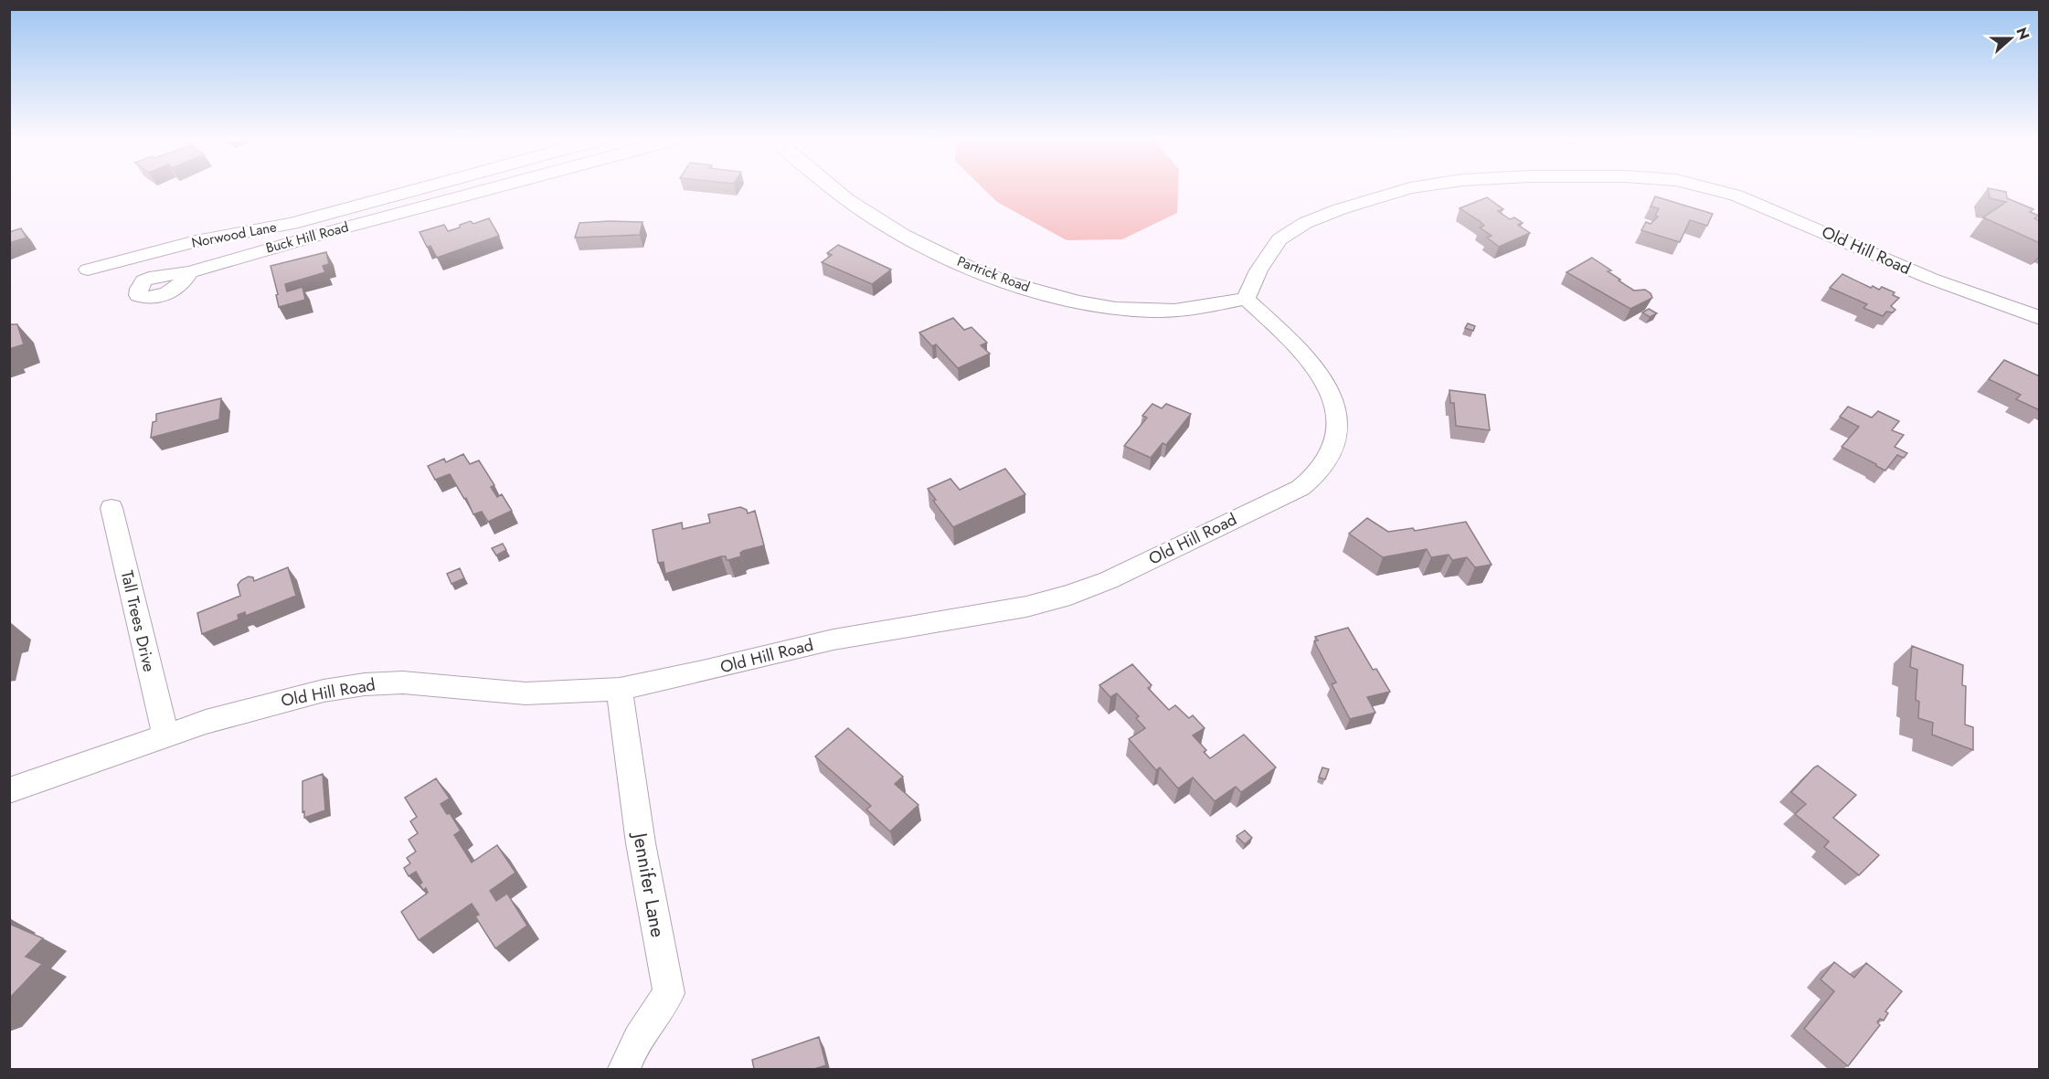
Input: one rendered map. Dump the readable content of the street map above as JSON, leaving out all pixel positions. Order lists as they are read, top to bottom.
{
  "streets": {
    "street": [
      "Norwood Lane",
      "Buck Hill Road",
      "Old Hill Road",
      "Partrick Road",
      "Tall Trees Drive",
      "Jennifer Lane"
    ]
  },
  "crossings": [
    ["Old Hill Road", "Partrick Road"],
    ["Old Hill Road", "Tall Trees Drive"],
    ["Old Hill Road", "Jennifer Lane"]
  ],
  "north": "right"
}
